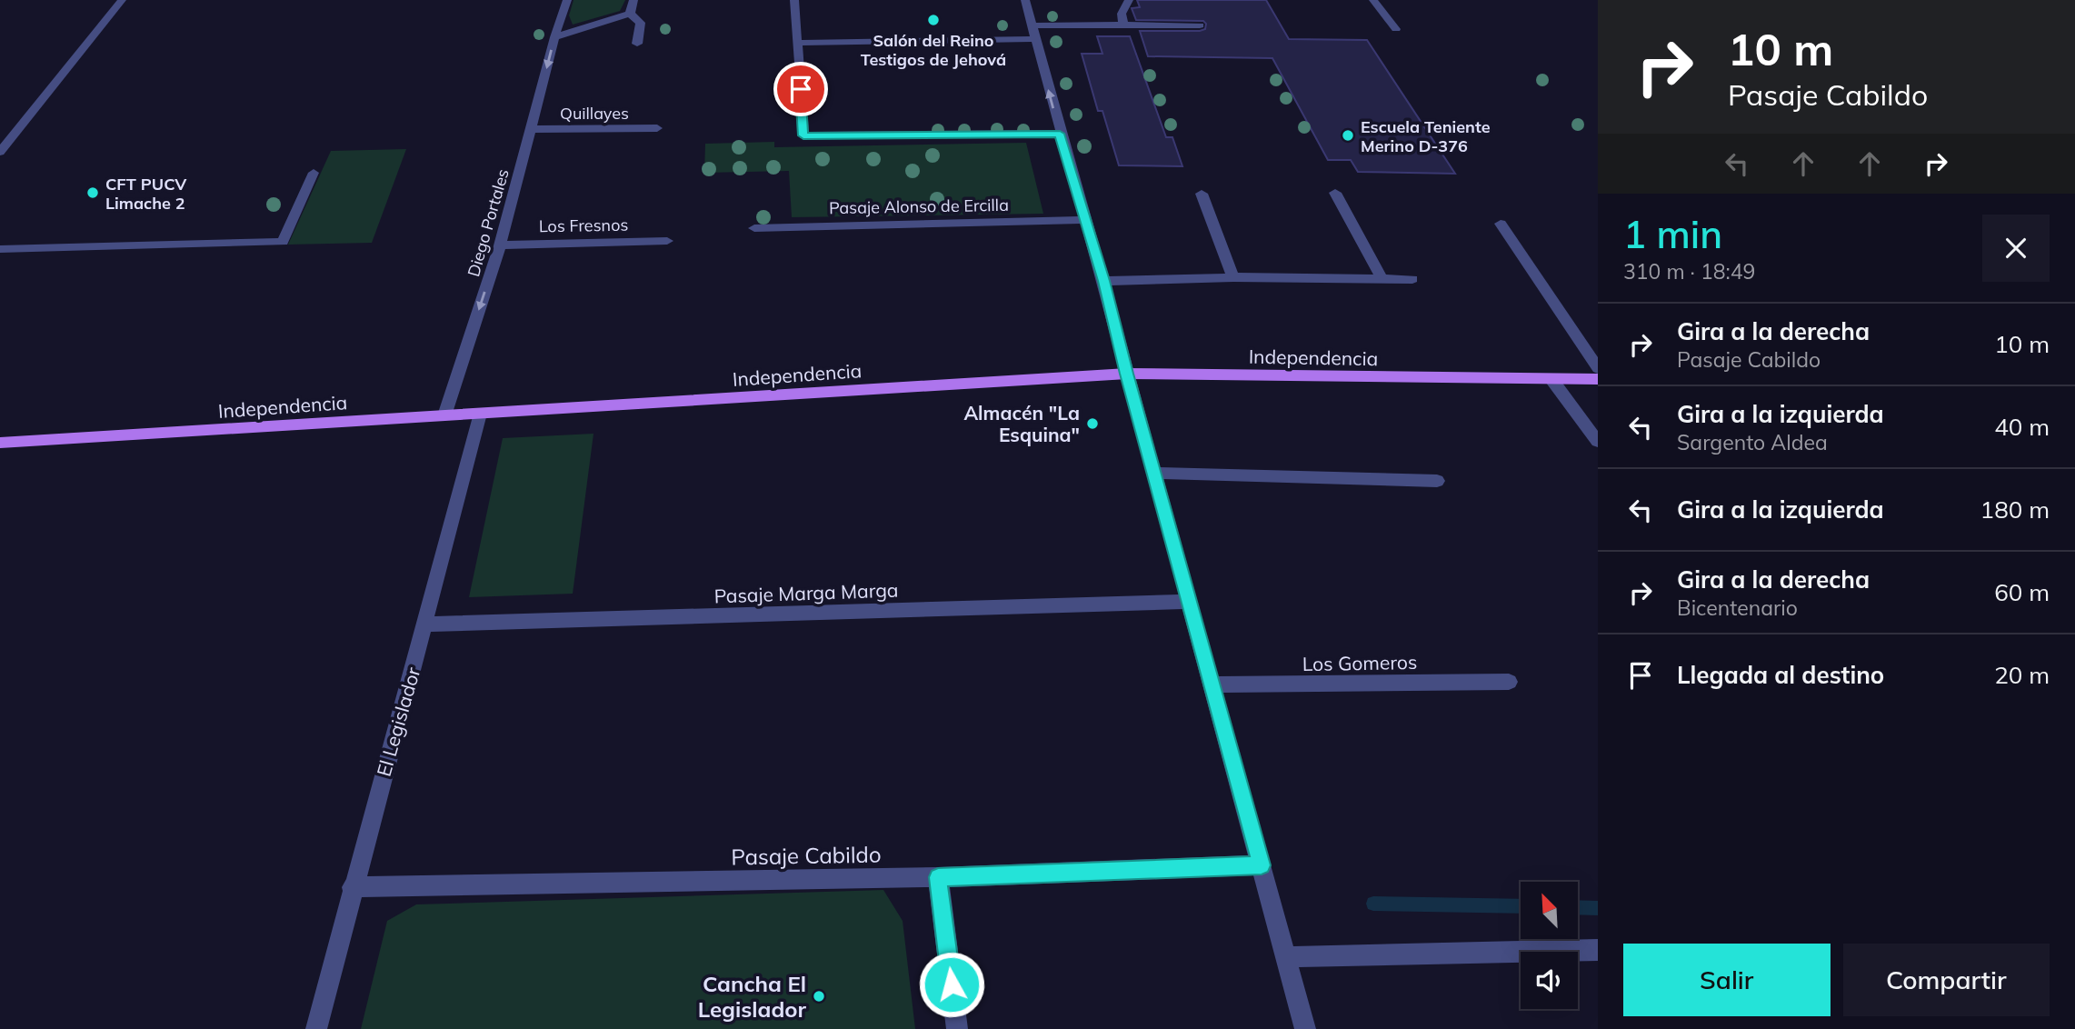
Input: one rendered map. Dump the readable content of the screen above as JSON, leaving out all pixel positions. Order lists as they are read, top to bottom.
{
  "streets": {
    "main road": ["Independencia"],
    "street": [
      "Quillayes",
      "Pasaje Alonso de Ercilla",
      "Diego Portales",
      "Los Fresnos",
      "Pasaje Marga Marga",
      "Los Gomeros",
      "El Legislador",
      "Pasaje Cabildo"
    ]
  },
  "crossings": [
    ["Quillayes", "Diego Portales"],
    ["Diego Portales", "Los Fresnos"],
    ["Diego Portales", "Independencia"],
    ["Independencia", "El Legislador"],
    ["Pasaje Marga Marga", "El Legislador"],
    ["El Legislador", "Pasaje Cabildo"]
  ],
  "one_way": ["Diego Portales"],
  "places": [
    "Salón del Reino Testigos de Jehová",
    "Escuela Teniente Merino D-376",
    "CFT PUCV Limache 2",
    "Almacén \"La Esquina\"",
    "Cancha El Legislador"
  ],
  "north": "top left",
  "page": {
    "turn": ["10 m", "Pasaje Cabildo"],
    "heading": ["1 min", "310 m · 18:49"],
    "list": [
      {
        "name": "Gira a la derecha",
        "note": "Pasaje Cabildo",
        "value": "10 m"
      },
      {
        "name": "Gira a la izquierda",
        "note": "Sargento Aldea",
        "value": "40 m"
      },
      {
        "name": "Gira a la izquierda",
        "value": "180 m"
      },
      {
        "name": "Gira a la derecha",
        "note": "Bicentenario",
        "value": "60 m"
      },
      {
        "name": "Llegada al destino",
        "value": "20 m"
      }
    ],
    "buttons": ["Salir", "Compartir"]
  }
}
